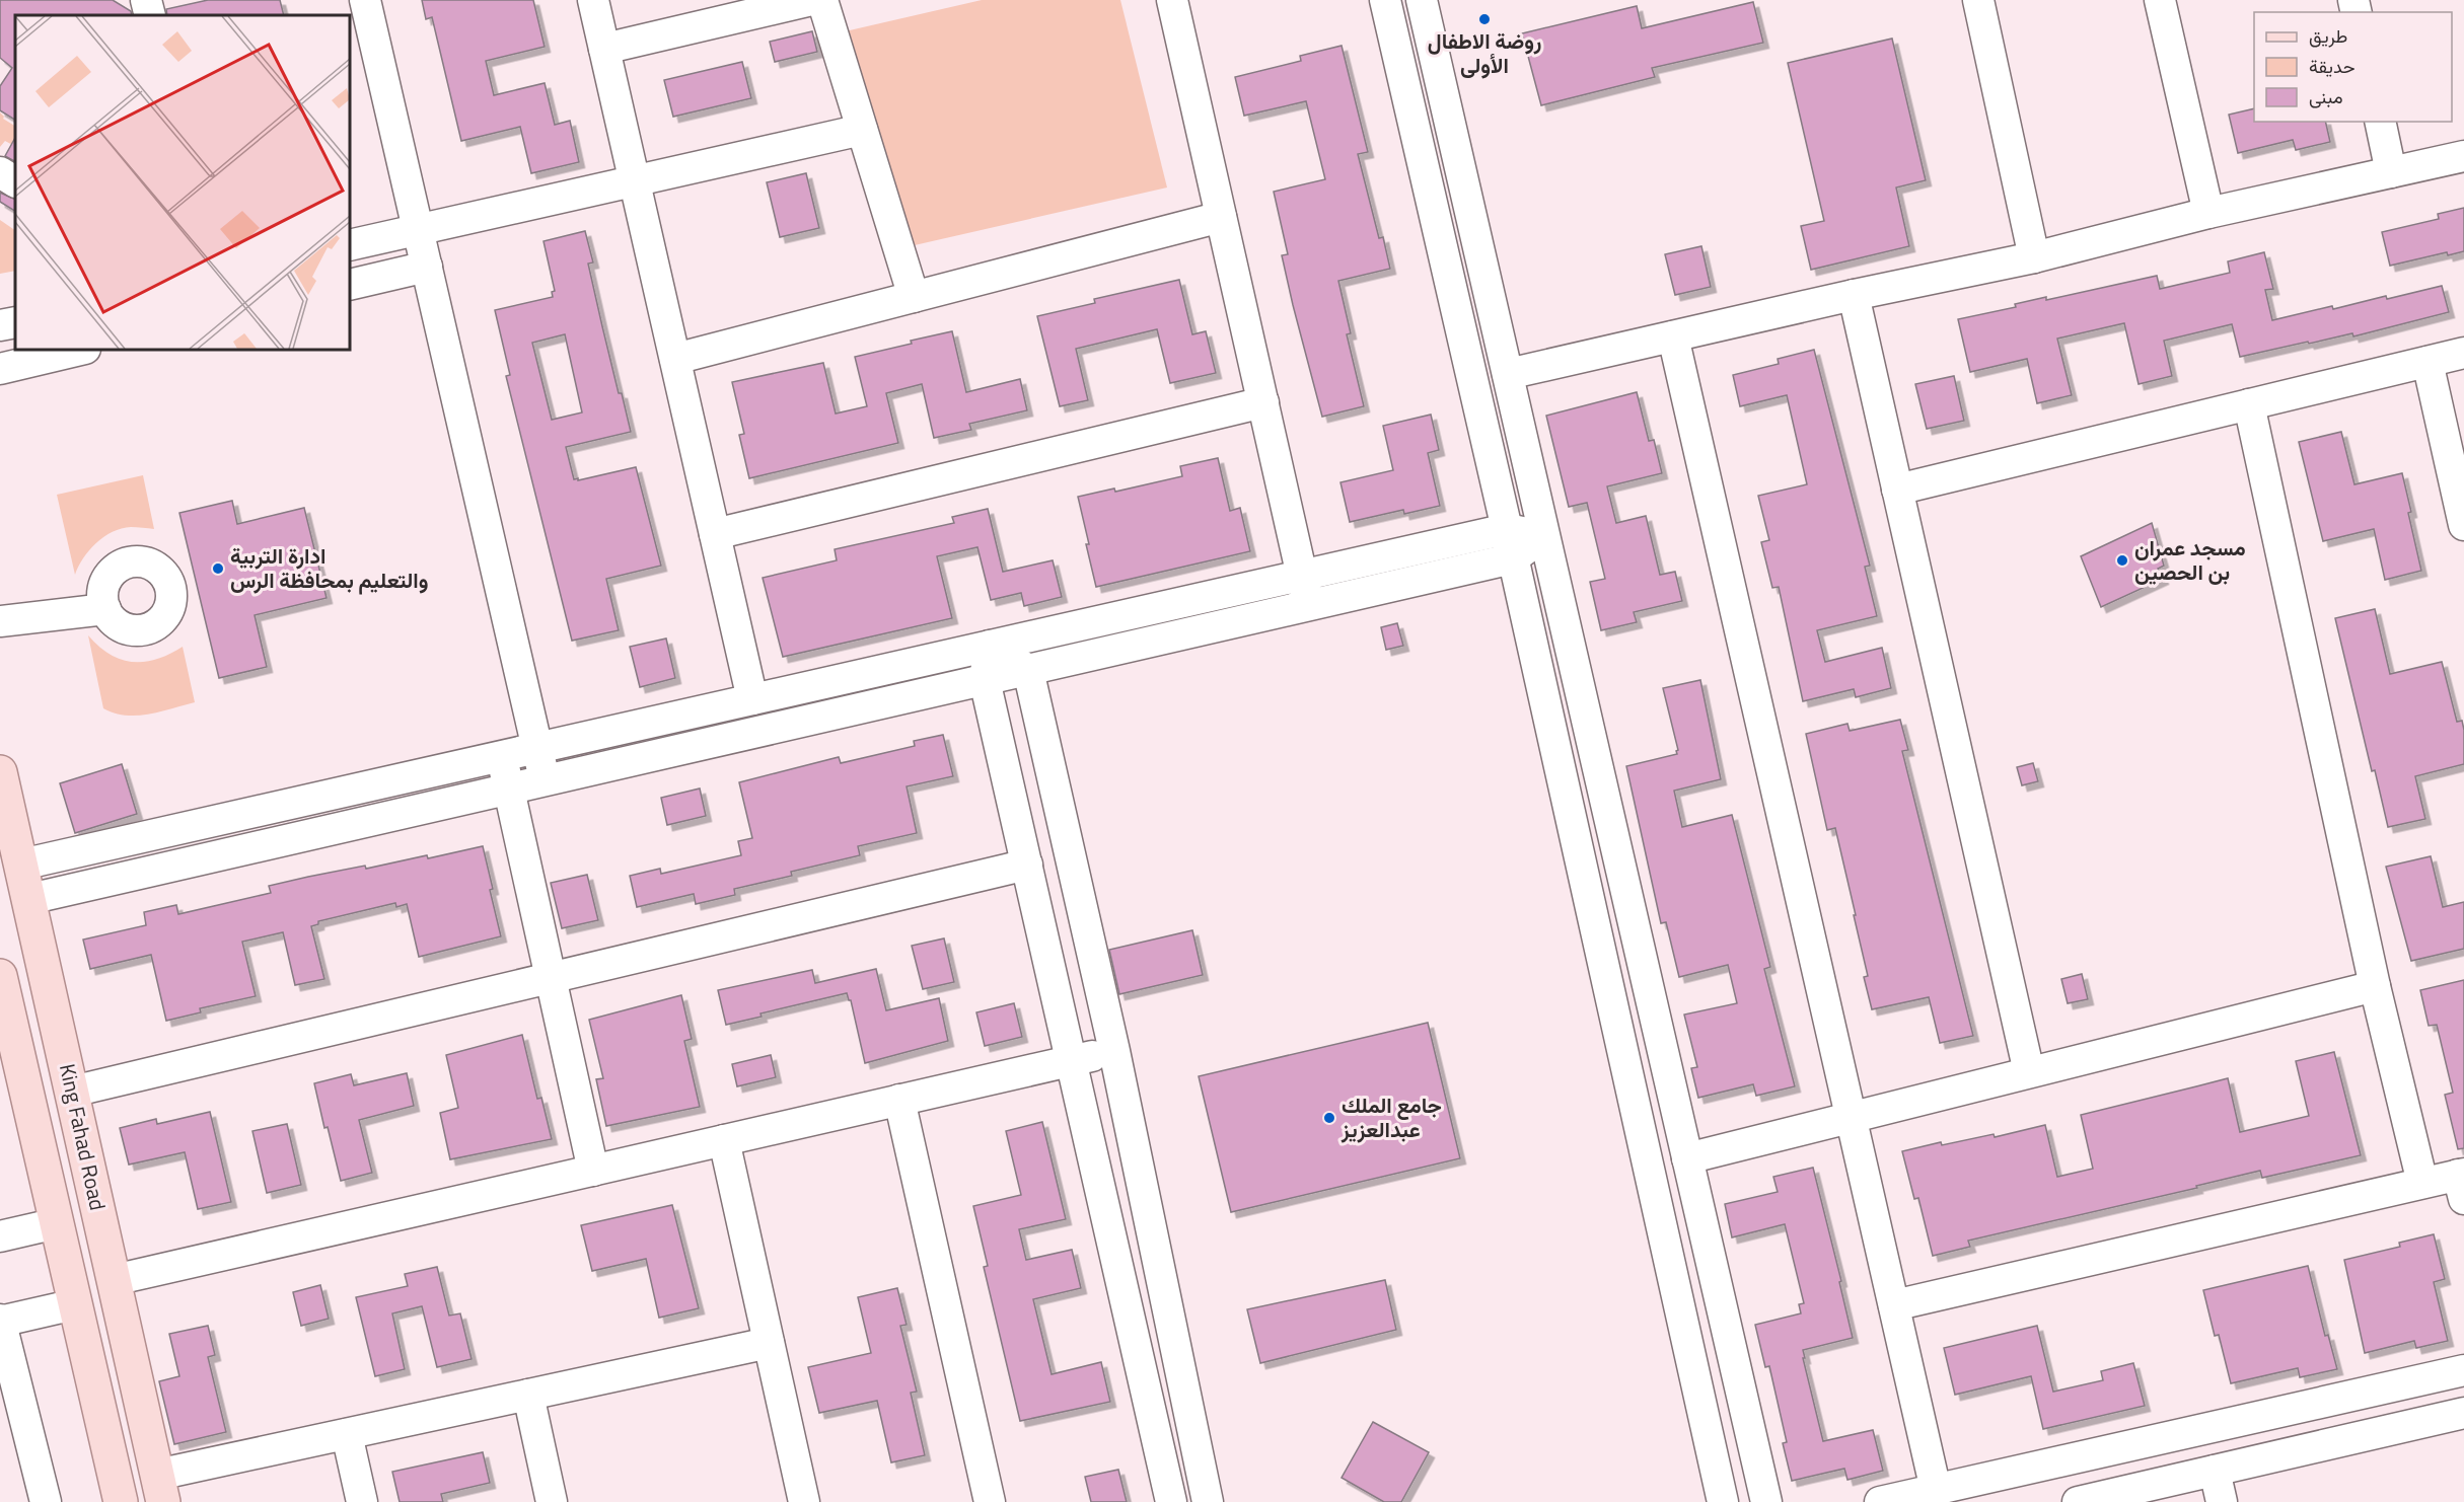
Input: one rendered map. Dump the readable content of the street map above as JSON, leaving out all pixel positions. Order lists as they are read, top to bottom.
{
  "streets": {
    "main road": ["King Fahad Road"]
  },
  "places": [
    "روضة الاطفال الأولى",
    "مسجد عمران بن الحصين",
    "ادارة التربية والتعليم بمحافظة الرس",
    "جامع الملك عبدالعزيز"
  ],
  "legend": ["طريق", "حديقة", "مبنى"]
}
